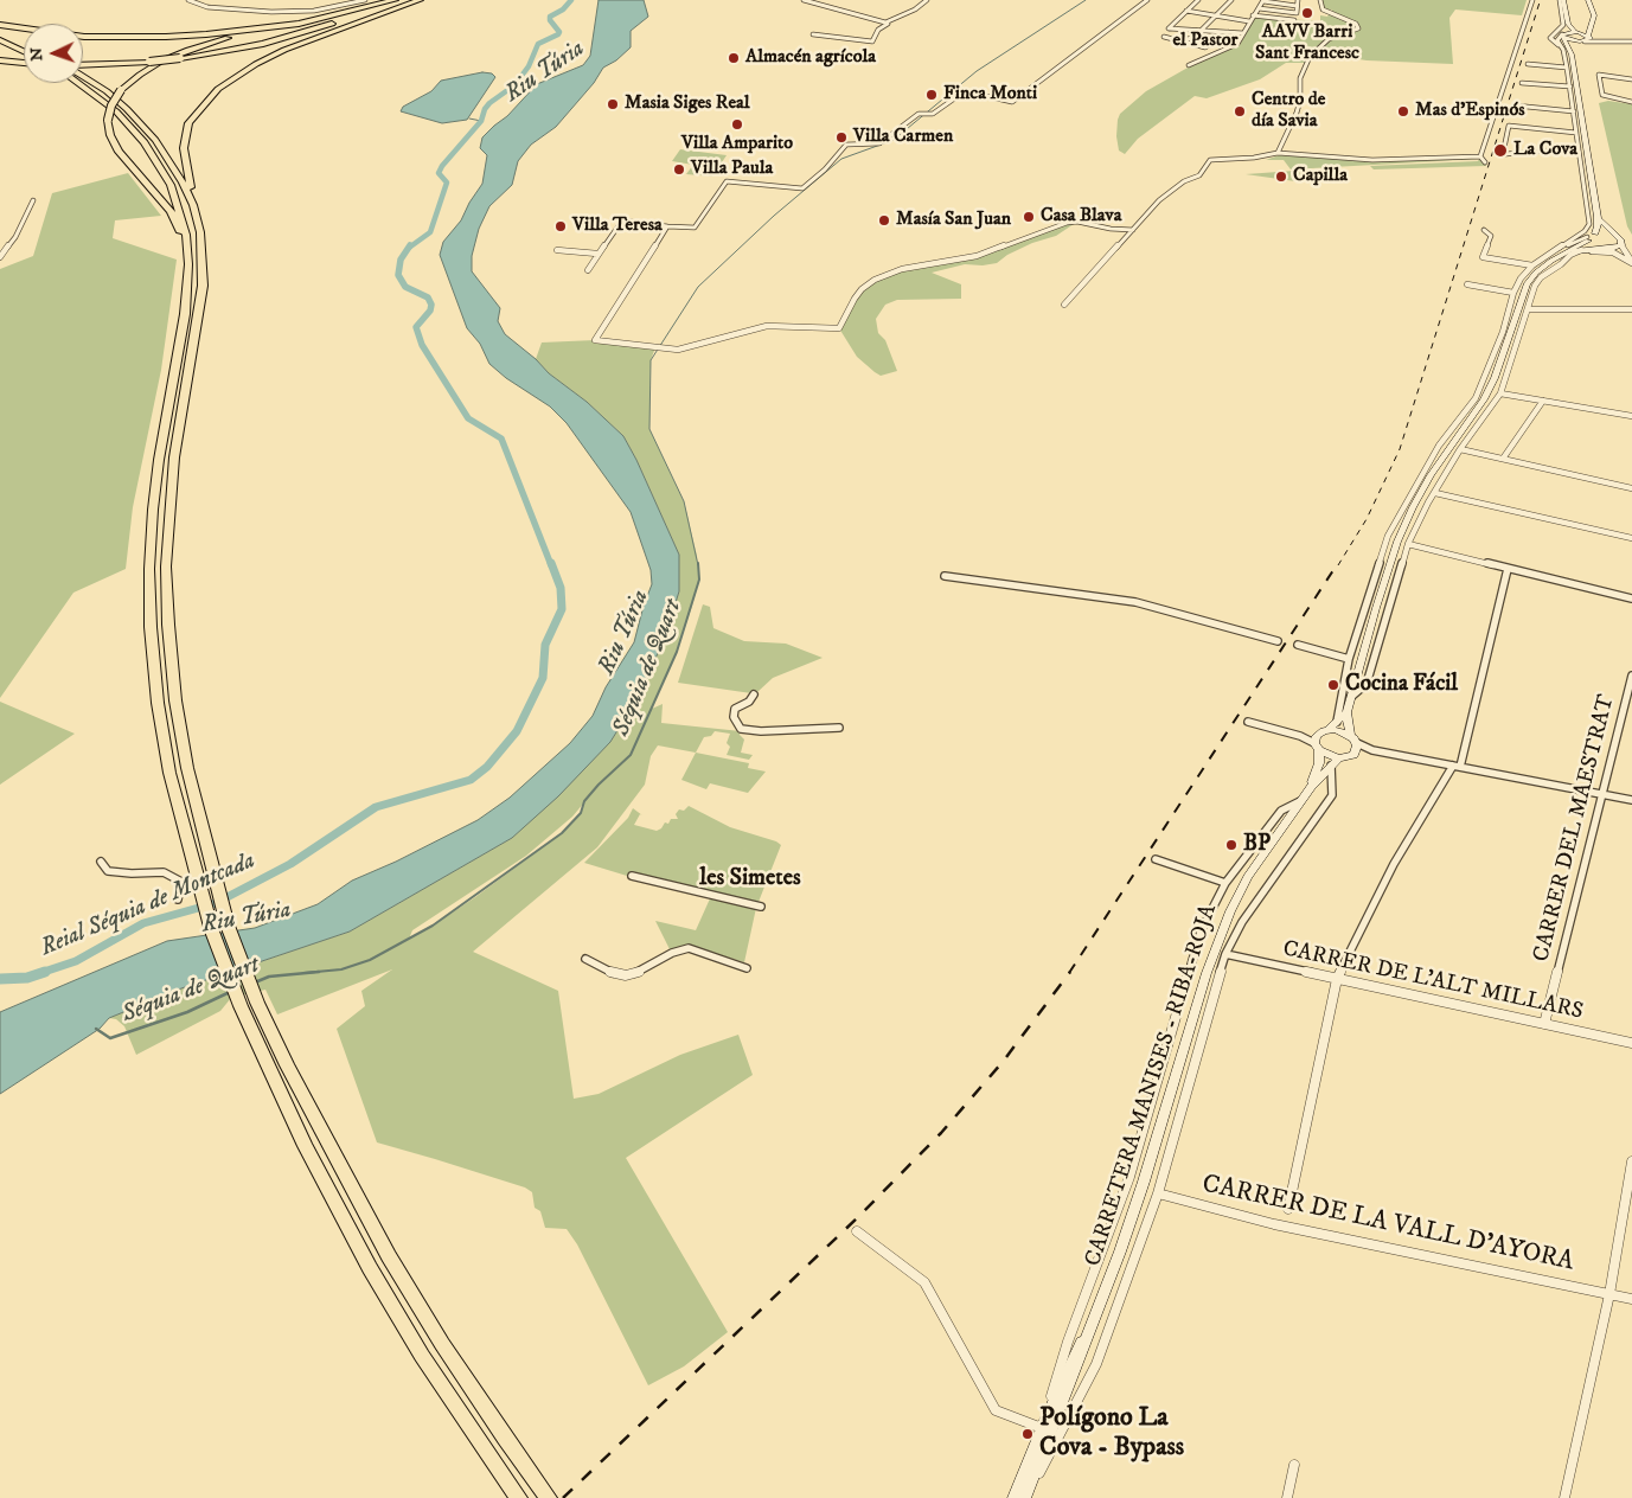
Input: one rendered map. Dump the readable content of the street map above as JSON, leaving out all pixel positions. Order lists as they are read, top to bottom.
{
  "streets": {
    "main road": ["CARRETERA MANISES - RIBA-ROJA"],
    "street": ["CARRER DEL MAESTRAT", "CARRER DE L'ALT MILLARS", "CARRER DE LA VALL D'AYORA"]
  },
  "crossings": [
    ["CARRER DEL MAESTRAT", "CARRER DE L'ALT MILLARS"]
  ],
  "districts": ["el Pastor", "les Simetes"],
  "water": ["Riu Túria", "Séquia de Quart", "Reial Séquia de Montcada"],
  "places": [
    "AAVV Barri Sant Francesc",
    "Almacén agrícola",
    "Finca Monti",
    "Masia Siges Real",
    "Centro de día Savia",
    "Mas d'Espinós",
    "Villa Amparito",
    "Villa Carmen",
    "La Cova",
    "Villa Paula",
    "Capilla",
    "Casa Blava",
    "Masía San Juan",
    "Villa Teresa",
    "Cocina Fácil",
    "BP",
    "Polígono La Cova - Bypass"
  ],
  "north": "left"
}
